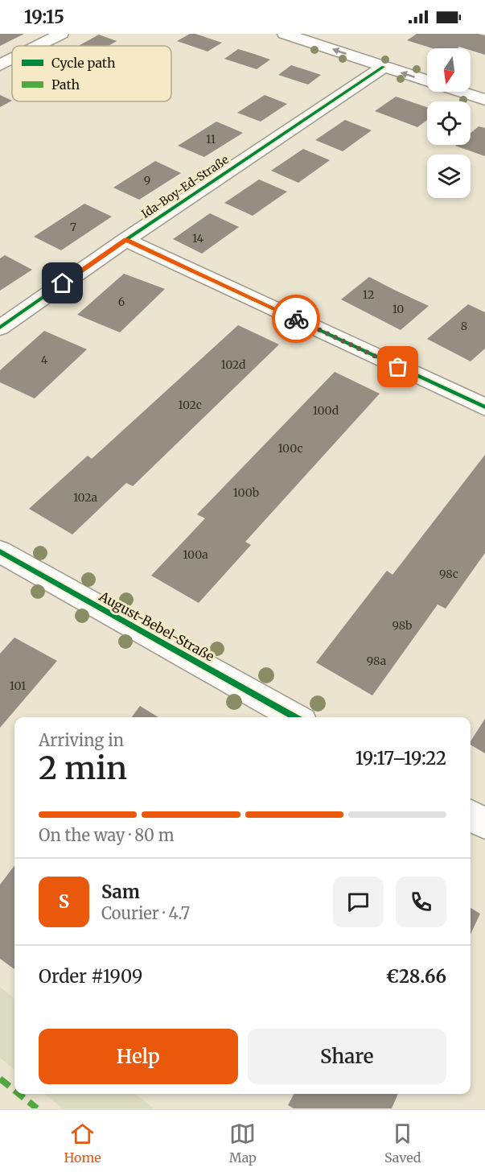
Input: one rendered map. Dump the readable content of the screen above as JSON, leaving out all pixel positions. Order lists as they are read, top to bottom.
{
  "streets": {
    "street": ["Ida-Boy-Ed-Straße", "August-Bebel-Straße"]
  },
  "house_numbers": [
    "11",
    "9",
    "7",
    "14",
    "12",
    "6",
    "10",
    "8",
    "4",
    "102d",
    "102c",
    "100d",
    "100c",
    "100b",
    "102a",
    "100a",
    "98c",
    "98b",
    "98a",
    "101"
  ],
  "legend": ["Cycle path", "Path"],
  "north": "bottom",
  "page": {
    "status": "19:15",
    "heading": ["2 min", "Arriving in", "19:17–19:22"],
    "panel": [
      "Sam",
      "Courier · 4.7",
      "Order #1909",
      "€28.66"
    ],
    "bar": "On the way · 80 m",
    "round": "S",
    "buttons": ["Help", "Share"],
    "tabs": ["Home", "Map", "Saved"]
  }
}
